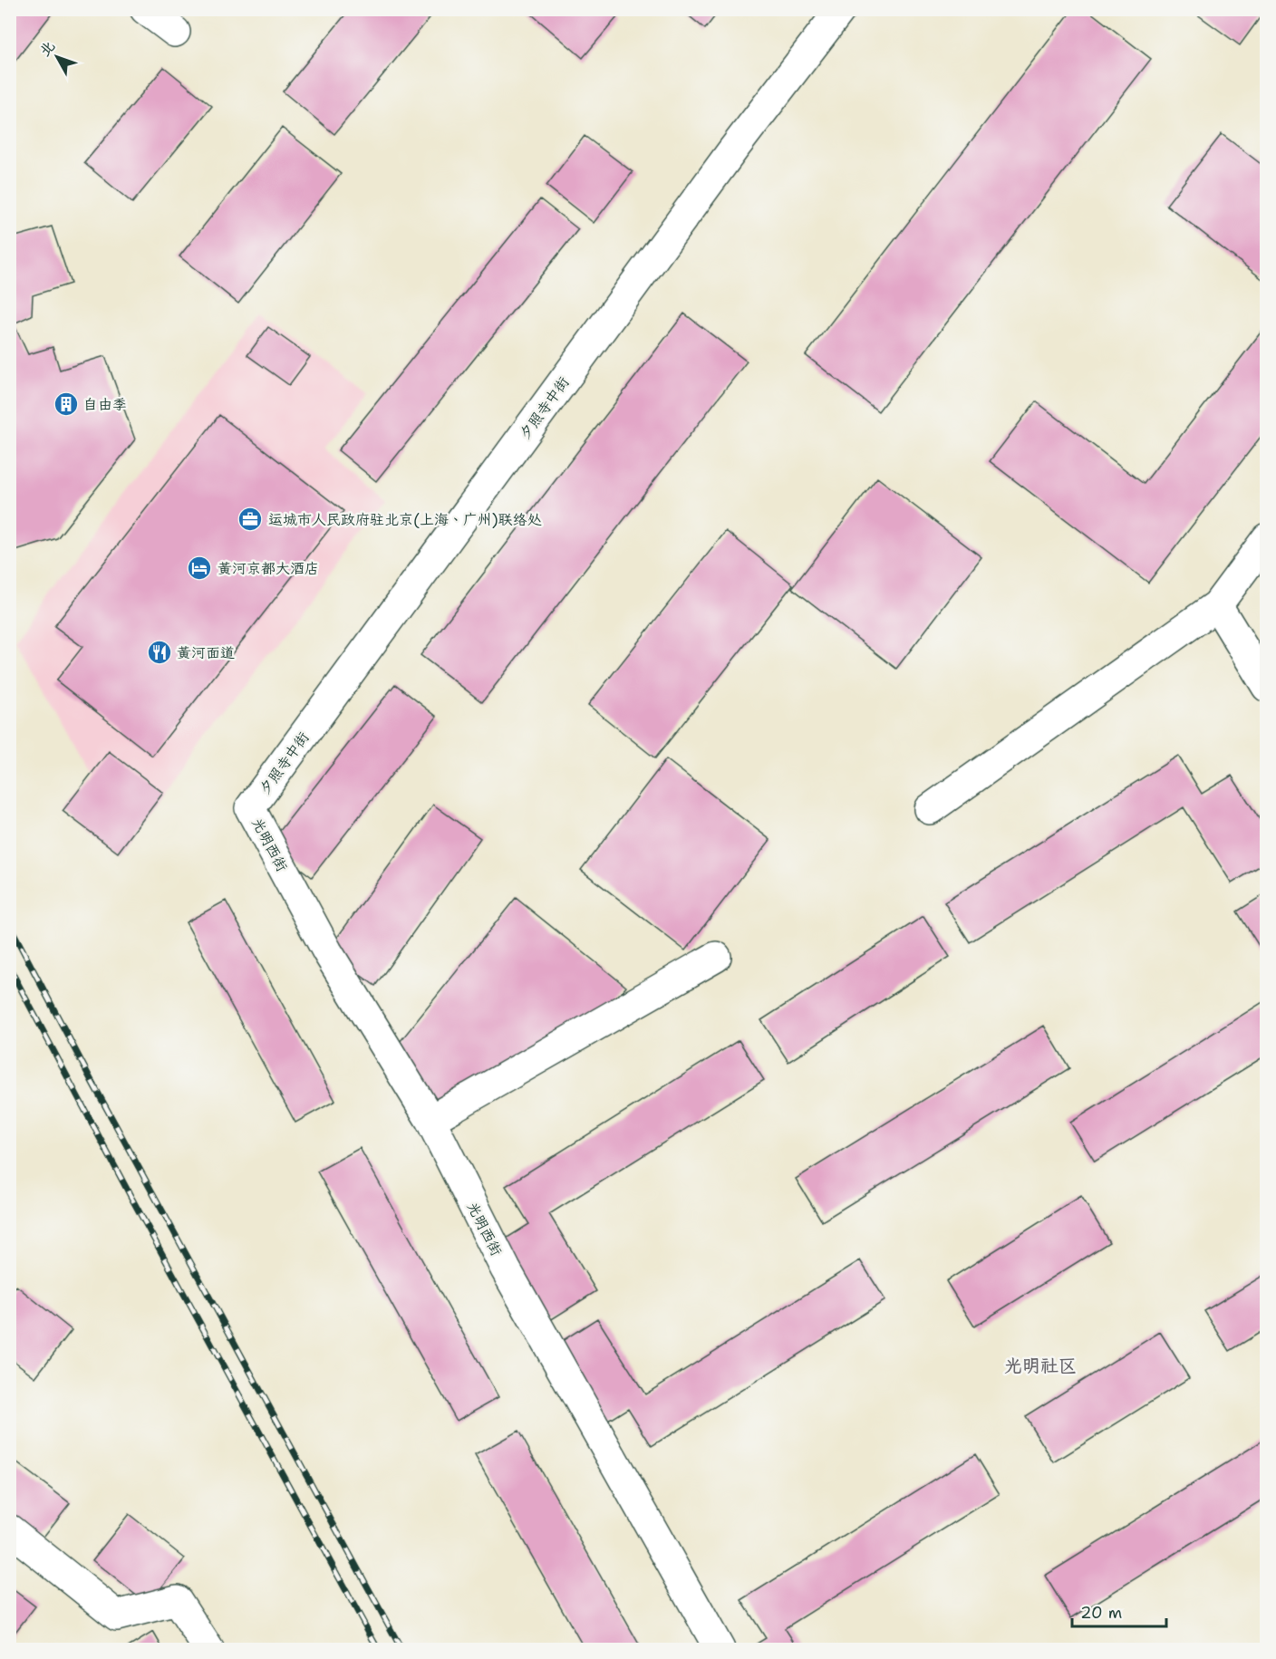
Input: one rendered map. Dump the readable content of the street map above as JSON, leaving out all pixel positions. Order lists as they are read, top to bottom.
{
  "streets": {
    "street": ["夕照寺中街", "光明西街"]
  },
  "crossings": [
    ["夕照寺中街", "光明西街"]
  ],
  "districts": ["光明社区"],
  "places": {
    "building": ["自由季"],
    "office": ["运城市人民政府驻北京(上海、广州)联络处"],
    "hotel": ["黄河京都大酒店"],
    "restaurant": ["黄河面道"]
  },
  "scale_bar": "20 m",
  "north": "top left"
}
